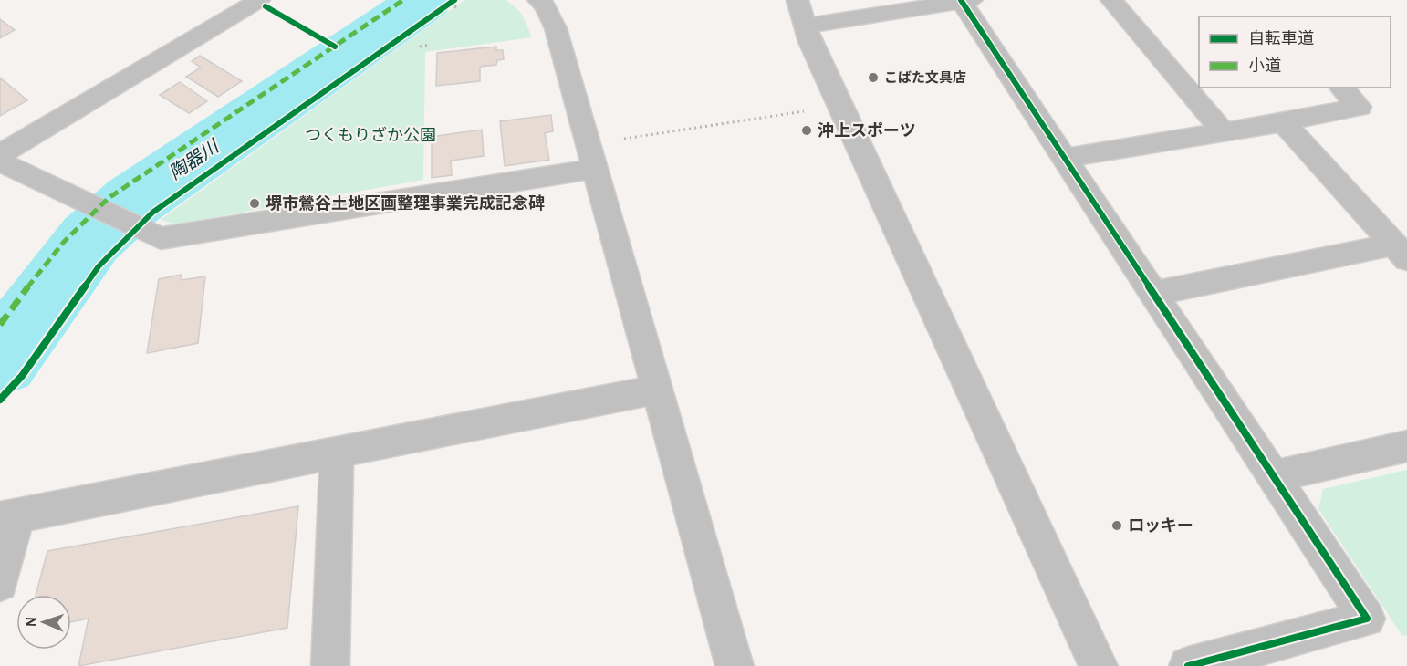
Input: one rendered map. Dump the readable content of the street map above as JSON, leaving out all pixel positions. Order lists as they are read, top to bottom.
{
  "water": ["陶器川"],
  "parks": ["つくもりざか公園"],
  "places": [
    "こばた文具店",
    "沖上スポーツ",
    "堺市鶯谷土地区画整理事業完成記念碑",
    "ロッキー"
  ],
  "legend": ["自転車道", "小道"],
  "north": "left"
}
